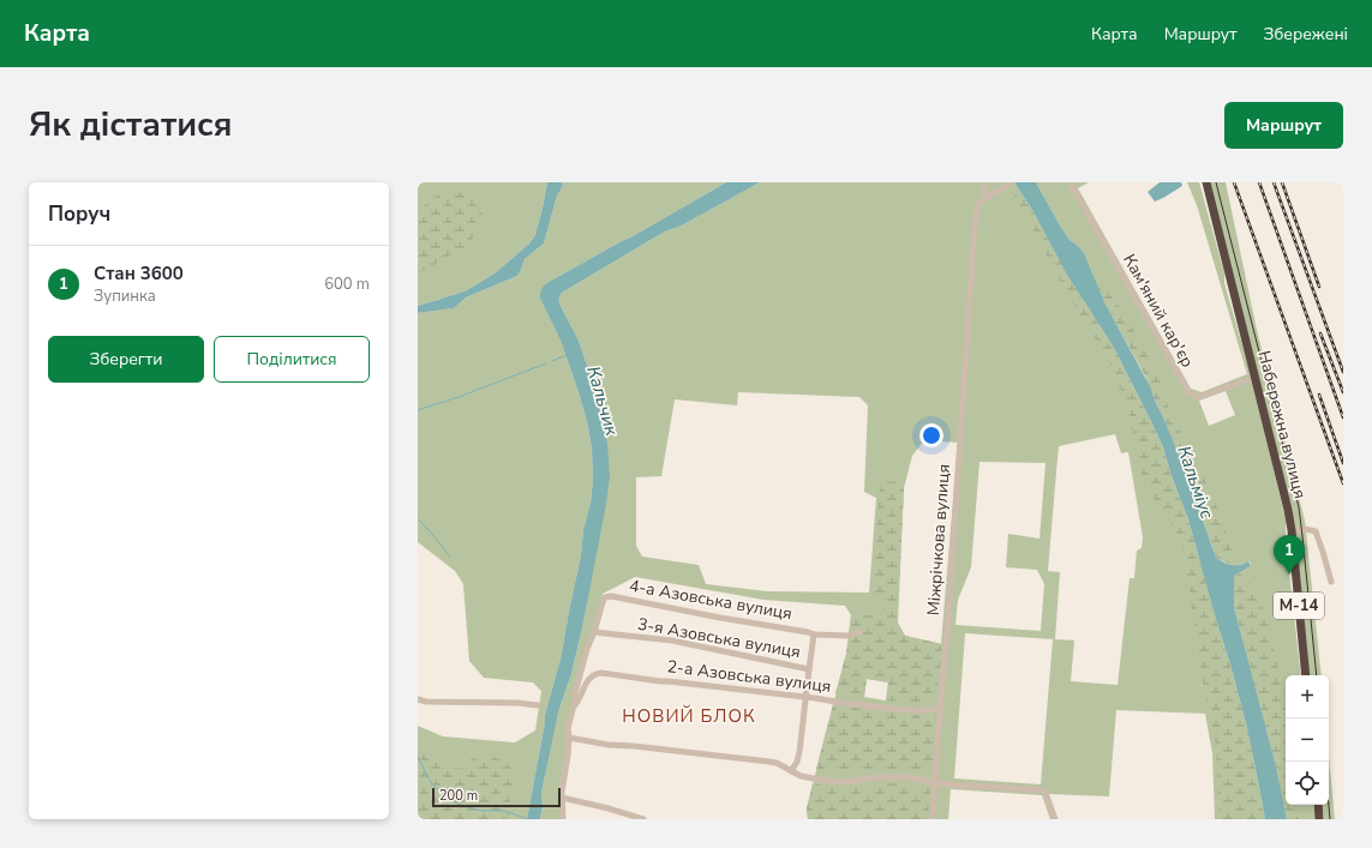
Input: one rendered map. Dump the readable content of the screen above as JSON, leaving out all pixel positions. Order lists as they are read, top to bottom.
{
  "streets": {
    "highway": ["Набережна вулиця", "М-14"],
    "street": [
      "Кам'яний кар'єр",
      "Міжрічкова вулиця",
      "4-а Азовська вулиця",
      "3-я Азовська вулиця",
      "2-а Азовська вулиця"
    ]
  },
  "crossings": [
    ["Кам'яний кар'єр", "Набережна вулиця"],
    ["Міжрічкова вулиця", "2-а Азовська вулиця"],
    ["4-а Азовська вулиця", "3-я Азовська вулиця"],
    ["3-я Азовська вулиця", "2-а Азовська вулиця"]
  ],
  "districts": ["НОВИЙ БЛОК"],
  "water": ["Кальчик", "Кальміус"],
  "scale_bar": "200 m",
  "page": {
    "header": "Карта",
    "nav": ["Карта", "Маршрут", "Збережені"],
    "title": "Як дістатися",
    "buttons": [
      "Маршрут",
      ["Зберегти", "Поділитися"]
    ],
    "heading": "Поруч",
    "list": [
      {
        "mark": "1",
        "name": "Стан 3600",
        "note": "Зупинка",
        "value": "600 m"
      }
    ],
    "pins": "1",
    "map_buttons": ["+", "−"],
    "scale": "200 m"
  }
}
